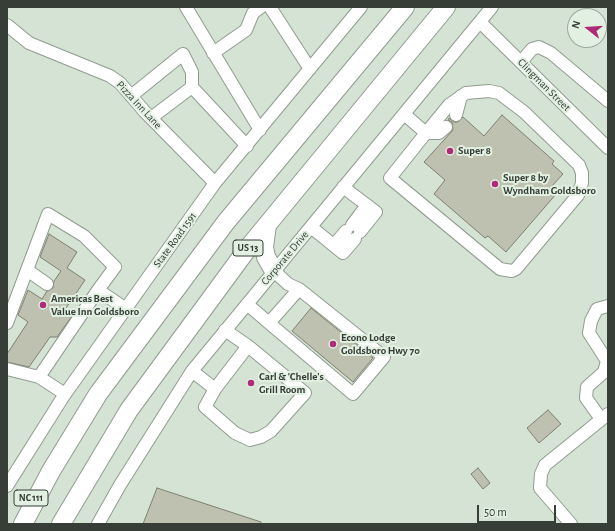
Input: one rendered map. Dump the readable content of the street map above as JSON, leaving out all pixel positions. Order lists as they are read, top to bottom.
{
  "streets": {
    "highway": ["US 13", "NC 111"],
    "street": [
      "Clingman Street",
      "Pizza Inn Lane",
      "State Road 1591",
      "Corporate Drive"
    ]
  },
  "crossings": [
    ["Clingman Street", "Corporate Drive"],
    ["Pizza Inn Lane", "State Road 1591"],
    ["US 13", "NC 111"]
  ],
  "places": [
    "Super 8",
    "Super 8 by Wyndham Goldsboro",
    "Americas Best Value Inn Goldsboro",
    "Econo Lodge Goldsboro Hwy 70",
    "Carl & 'Chelle's Grill Room"
  ],
  "scale_bar": "50 m",
  "north": "left"
}
